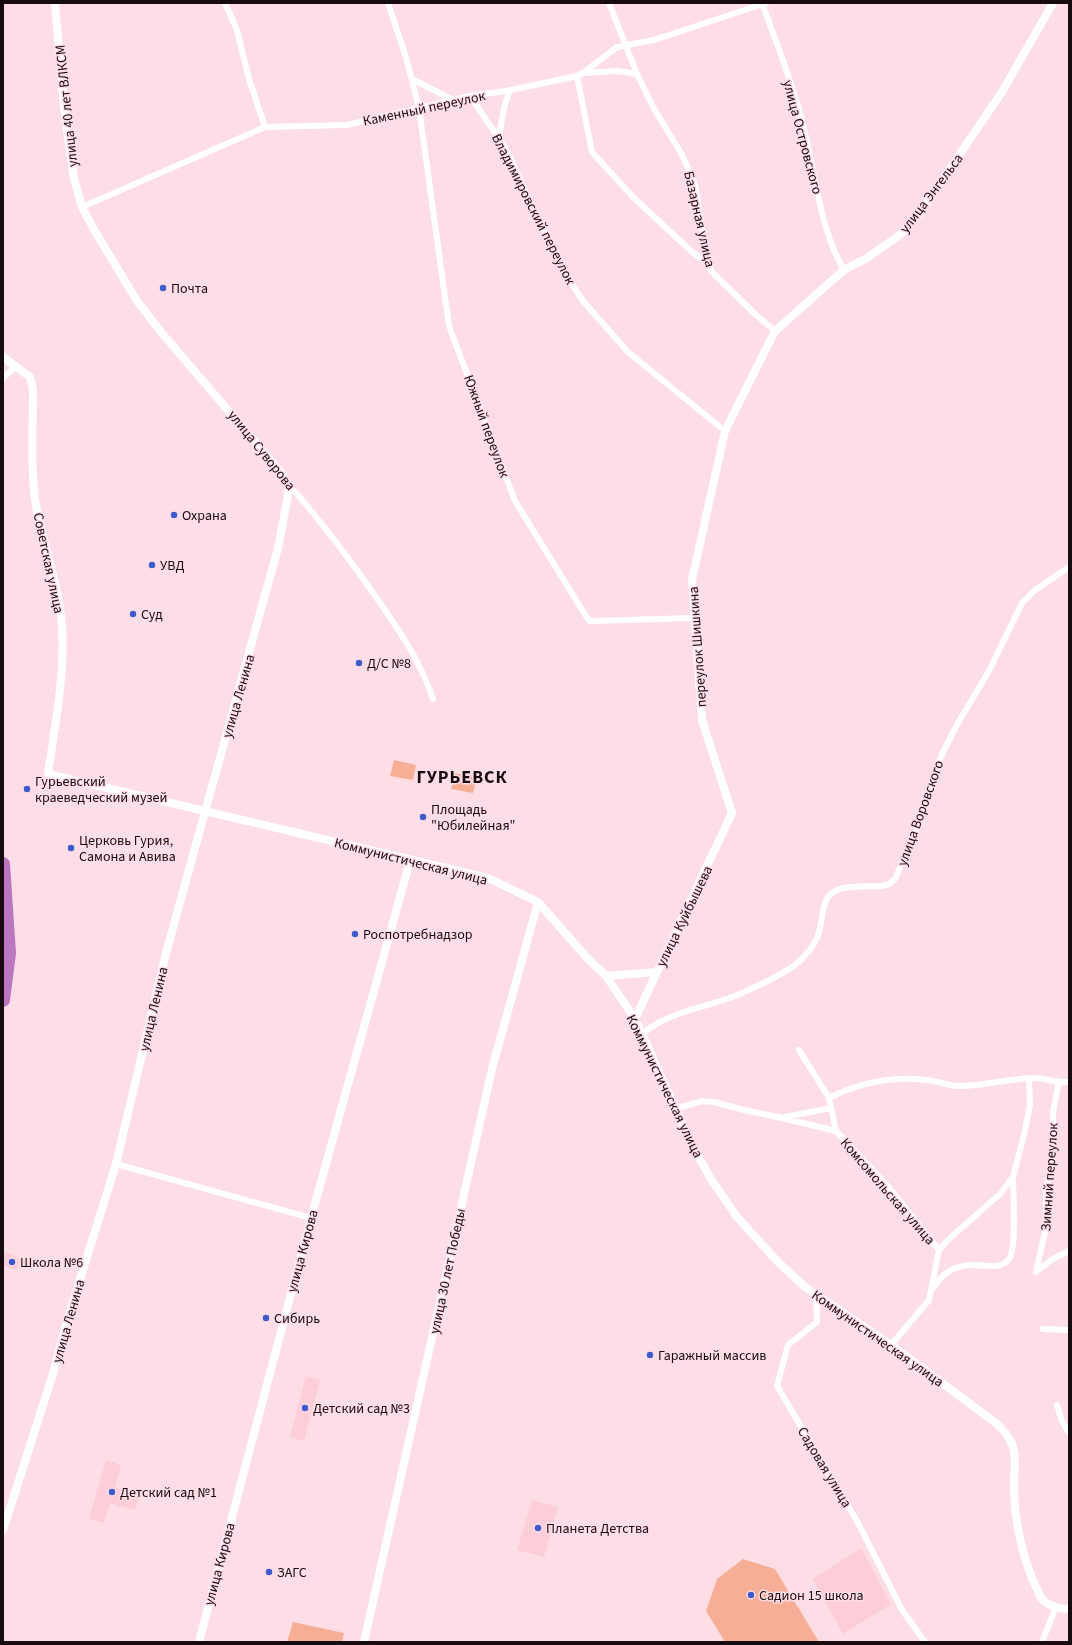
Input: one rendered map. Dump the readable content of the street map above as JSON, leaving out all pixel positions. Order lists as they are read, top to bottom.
{
  "streets": {
    "street": [
      "улица 40 лет ВЛКСМ",
      "Каменный переулок",
      "улица Островского",
      "улица Энгельса",
      "Владимировский переулок",
      "Базарная улица",
      "Южный переулок",
      "улица Суворова",
      "Советская улица",
      "переулок Шишкина",
      "улица Ленина",
      "улица Воровского",
      "Коммунистическая улица",
      "улица Куйбышева",
      "Зимний переулок",
      "Комсомольская улица",
      "улица Кирова",
      "улица 30 лет Победы",
      "Садовая улица"
    ]
  },
  "crossings": [
    ["улица 40 лет ВЛКСМ", "Каменный переулок"],
    ["улица 40 лет ВЛКСМ", "улица Суворова"],
    ["Каменный переулок", "улица Островского"],
    ["Каменный переулок", "Владимировский переулок"],
    ["Каменный переулок", "Базарная улица"],
    ["Каменный переулок", "Южный переулок"],
    ["Каменный переулок", "улица Суворова"],
    ["улица Островского", "улица Энгельса"],
    ["улица Энгельса", "Владимировский переулок"],
    ["улица Энгельса", "Базарная улица"],
    ["улица Энгельса", "переулок Шишкина"],
    ["Владимировский переулок", "переулок Шишкина"],
    ["Южный переулок", "переулок Шишкина"],
    ["улица Суворова", "улица Ленина"],
    ["Советская улица", "Коммунистическая улица"],
    ["переулок Шишкина", "улица Куйбышева"],
    ["улица Ленина", "Коммунистическая улица"],
    ["улица Воровского", "Коммунистическая улица"],
    ["Коммунистическая улица", "улица Куйбышева"],
    ["Коммунистическая улица", "Комсомольская улица"],
    ["Коммунистическая улица", "улица Кирова"],
    ["Коммунистическая улица", "улица 30 лет Победы"],
    ["Коммунистическая улица", "Садовая улица"]
  ],
  "districts": ["ГУРЬЕВСК"],
  "places": [
    "Почта",
    "Охрана",
    "УВД",
    "Суд",
    "Д/С №8",
    "Гурьевский краеведческий музей",
    "Площадь \"Юбилейная\"",
    "Церковь Гурия, Самона и Авива",
    "Роспотребнадзор",
    "Школа №6",
    "Сибирь",
    "Гаражный массив",
    "Детский сад №3",
    "Детский сад №1",
    "Планета Детства",
    "ЗАГС",
    "Садион 15 школа"
  ]
}
